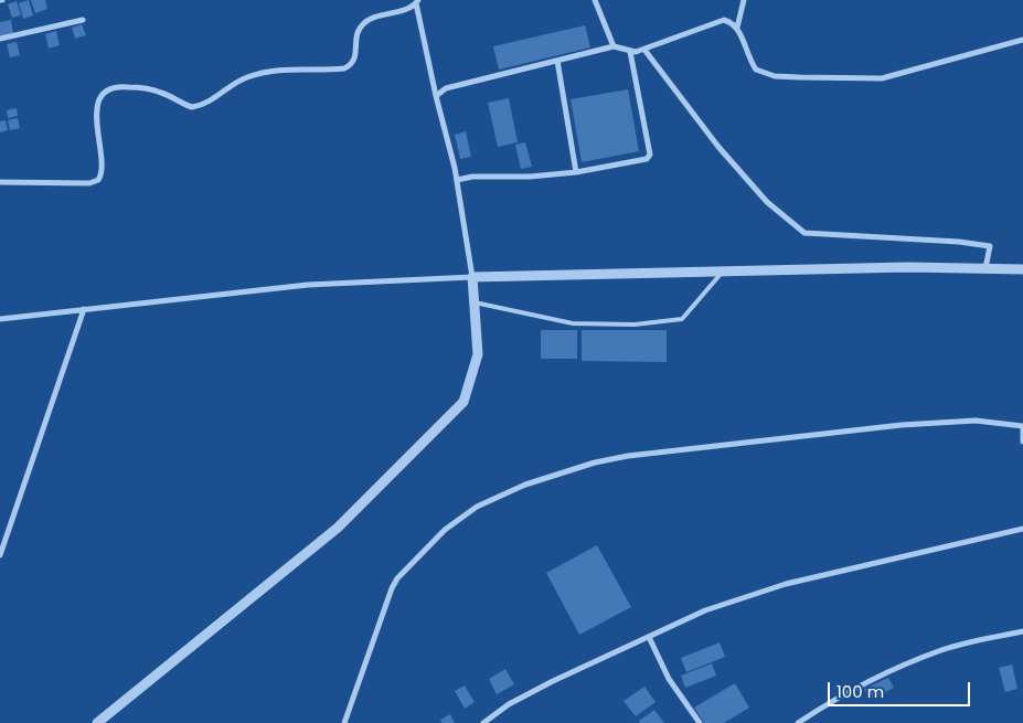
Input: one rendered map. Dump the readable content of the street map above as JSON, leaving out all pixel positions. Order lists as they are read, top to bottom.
{
  "scale_bar": "100 m"
}
